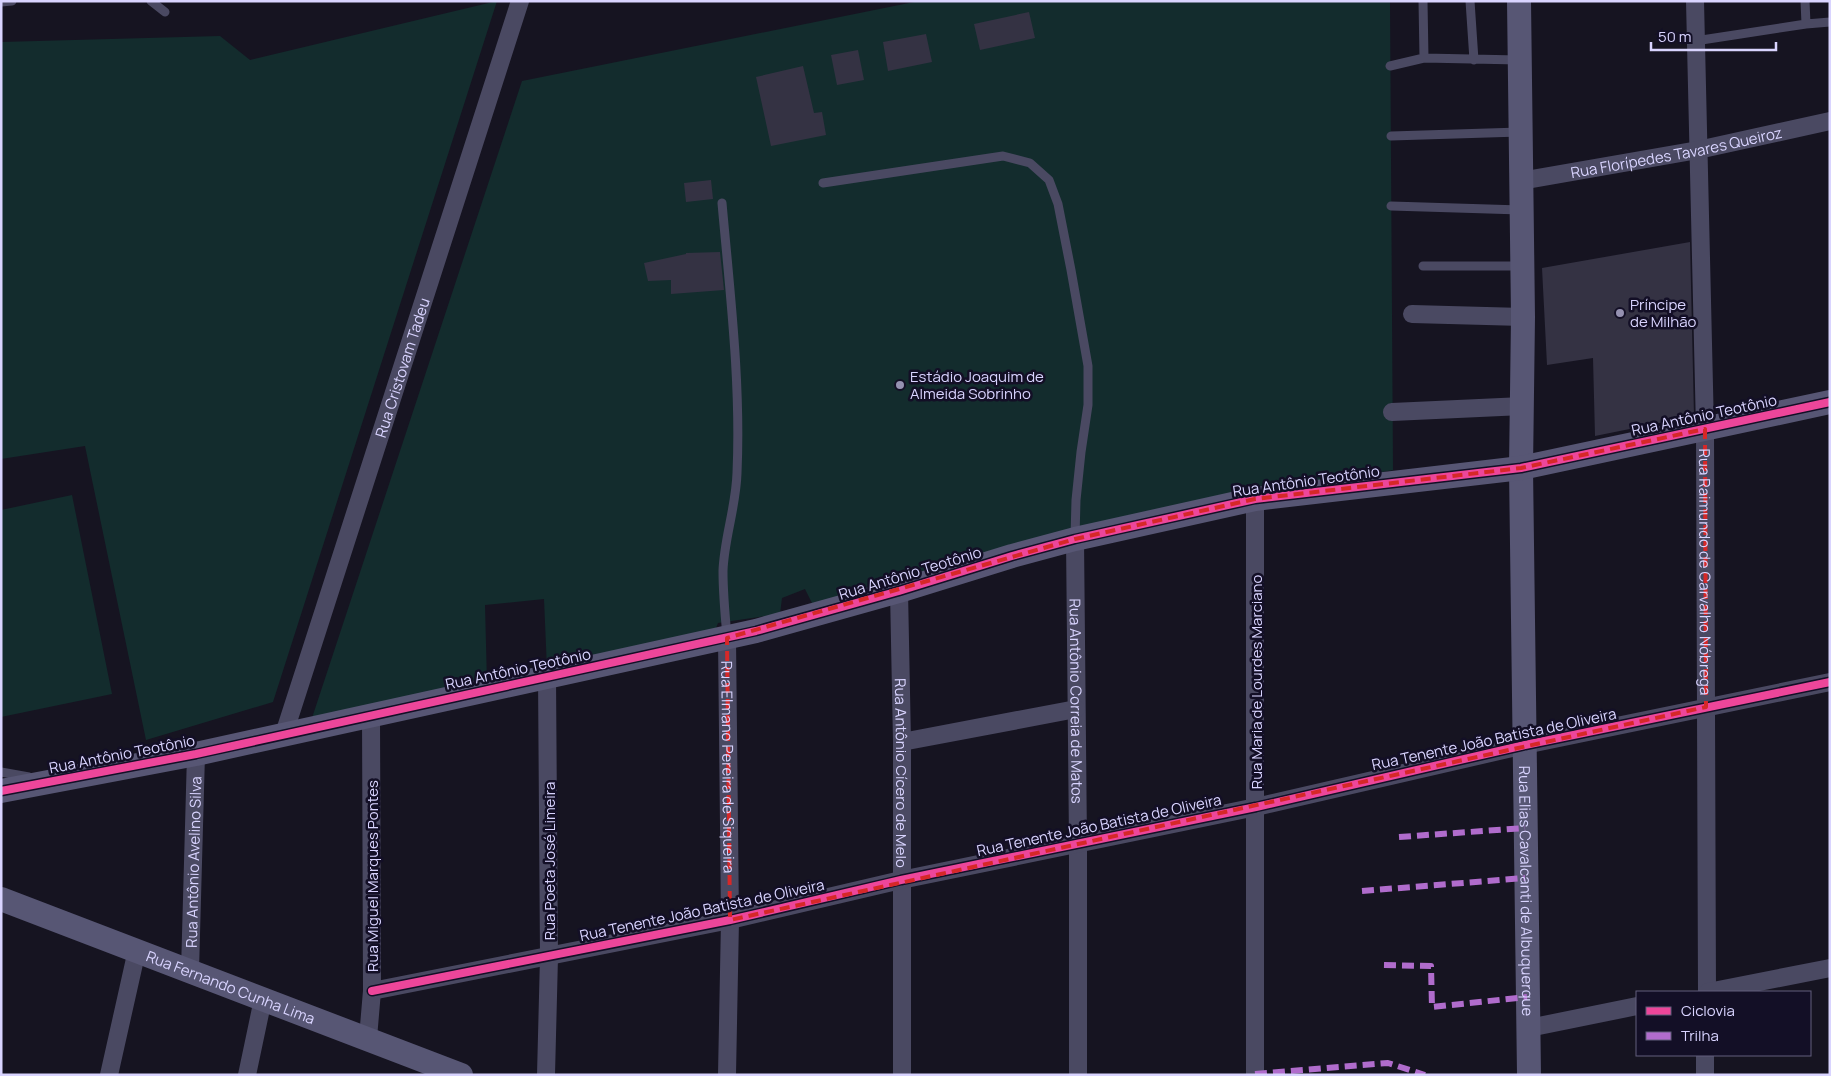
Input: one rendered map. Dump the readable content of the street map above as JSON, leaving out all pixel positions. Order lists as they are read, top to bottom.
{
  "streets": {
    "street": [
      "Rua Florípedes Tavares Queiroz",
      "Rua Cristovam Tadeu",
      "Rua Antônio Teotônio",
      "Rua Raimundo de Carvalho Nóbrega",
      "Rua Maria de Lourdes Marciano",
      "Rua Antônio Correia de Matos",
      "Rua Tenente João Batista de Oliveira",
      "Rua Elmano Pereira de Siqueira",
      "Rua Antônio Cícero de Melo",
      "Rua Poeta José Limeira",
      "Rua Antônio Avelino Silva",
      "Rua Miguel Marques Pontes",
      "Rua Elias Cavalcanti de Albuquerque",
      "Rua Fernando Cunha Lima"
    ]
  },
  "crossings": [
    ["Rua Florípedes Tavares Queiroz", "Rua Raimundo de Carvalho Nóbrega"],
    ["Rua Florípedes Tavares Queiroz", "Rua Elias Cavalcanti de Albuquerque"],
    ["Rua Cristovam Tadeu", "Rua Antônio Teotônio"],
    ["Rua Antônio Teotônio", "Rua Raimundo de Carvalho Nóbrega"],
    ["Rua Antônio Teotônio", "Rua Maria de Lourdes Marciano"],
    ["Rua Antônio Teotônio", "Rua Antônio Correia de Matos"],
    ["Rua Antônio Teotônio", "Rua Elmano Pereira de Siqueira"],
    ["Rua Antônio Teotônio", "Rua Antônio Cícero de Melo"],
    ["Rua Antônio Teotônio", "Rua Poeta José Limeira"],
    ["Rua Antônio Teotônio", "Rua Antônio Avelino Silva"],
    ["Rua Antônio Teotônio", "Rua Miguel Marques Pontes"],
    ["Rua Antônio Teotônio", "Rua Elias Cavalcanti de Albuquerque"],
    ["Rua Raimundo de Carvalho Nóbrega", "Rua Tenente João Batista de Oliveira"],
    ["Rua Maria de Lourdes Marciano", "Rua Tenente João Batista de Oliveira"],
    ["Rua Antônio Correia de Matos", "Rua Tenente João Batista de Oliveira"],
    ["Rua Tenente João Batista de Oliveira", "Rua Elmano Pereira de Siqueira"],
    ["Rua Tenente João Batista de Oliveira", "Rua Antônio Cícero de Melo"],
    ["Rua Tenente João Batista de Oliveira", "Rua Poeta José Limeira"],
    ["Rua Tenente João Batista de Oliveira", "Rua Miguel Marques Pontes"],
    ["Rua Tenente João Batista de Oliveira", "Rua Elias Cavalcanti de Albuquerque"],
    ["Rua Antônio Avelino Silva", "Rua Fernando Cunha Lima"],
    ["Rua Miguel Marques Pontes", "Rua Fernando Cunha Lima"]
  ],
  "places": ["Príncipe de Milhão", "Estádio Joaquim de Almeida Sobrinho"],
  "legend": ["Ciclovia", "Trilha"],
  "scale_bar": "50 m"
}
